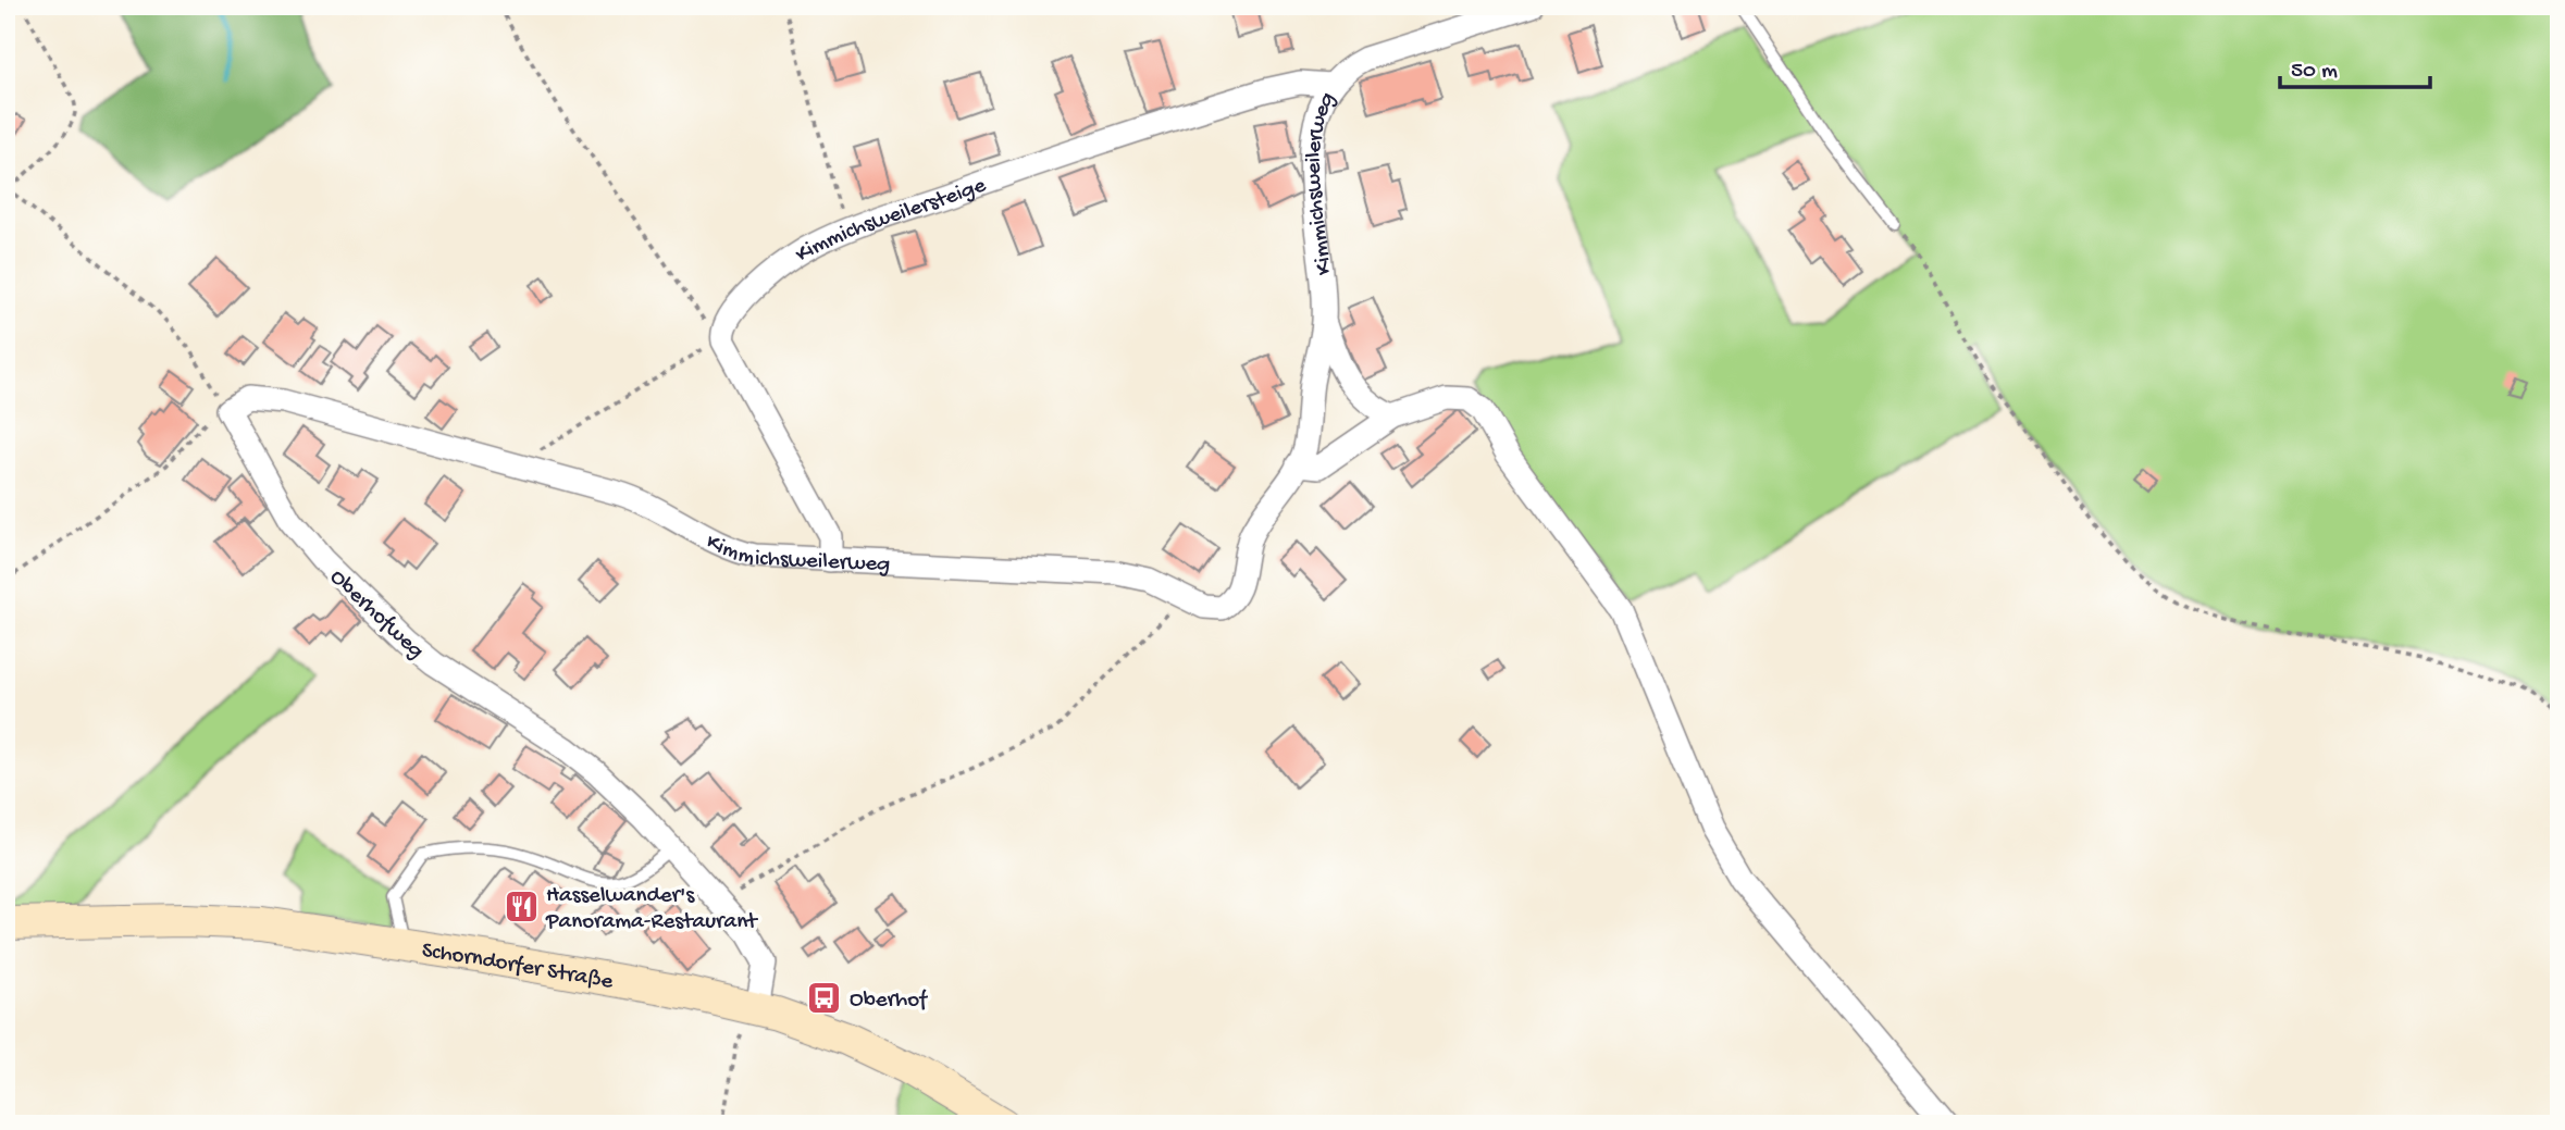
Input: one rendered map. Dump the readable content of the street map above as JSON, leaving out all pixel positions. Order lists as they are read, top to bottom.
{
  "streets": {
    "main road": ["Schorndorfer Straße"],
    "street": ["Kimmichsweilerweg", "Kimmichsweilersteige", "Oberhofweg"]
  },
  "crossings": [
    ["Kimmichsweilerweg", "Kimmichsweilersteige"],
    ["Kimmichsweilerweg", "Oberhofweg"],
    ["Oberhofweg", "Schorndorfer Straße"]
  ],
  "places": {
    "restaurant": ["Hasselwander's Panorama-Restaurant"],
    "bus stop": ["Oberhof"]
  },
  "scale_bar": "50 m"
}
